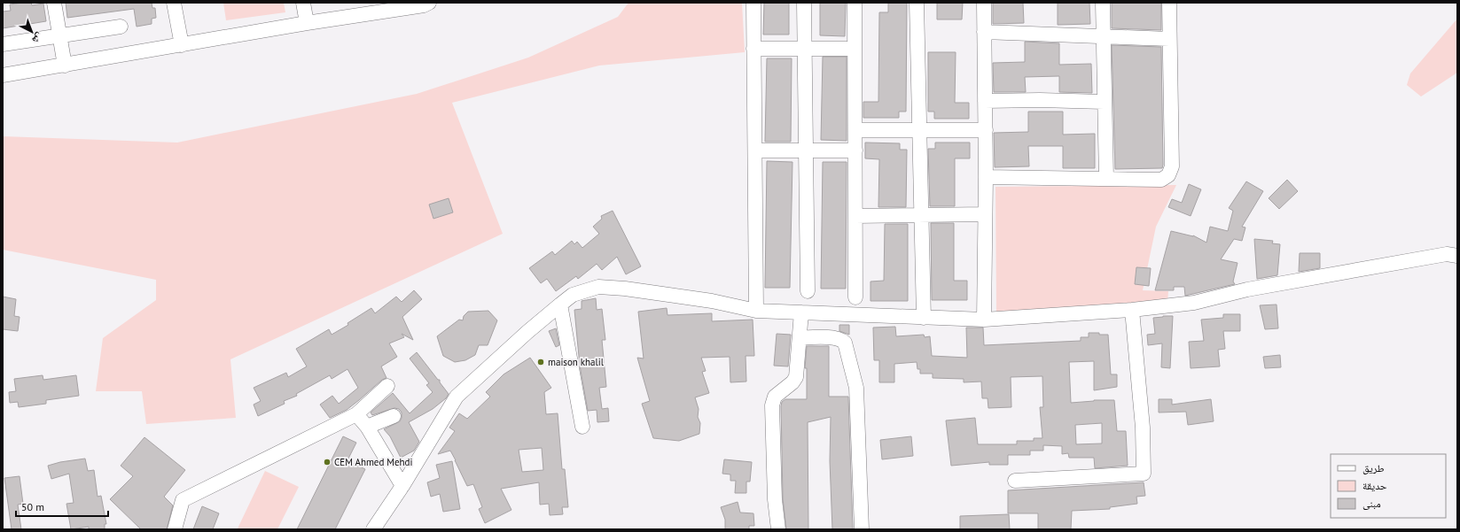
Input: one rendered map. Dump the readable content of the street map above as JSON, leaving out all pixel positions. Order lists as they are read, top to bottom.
{
  "places": ["maison khalil", "CEM Ahmed Mehdi"],
  "legend": ["طريق", "حديقة", "مبنى"],
  "scale_bar": "50 m",
  "north": "bottom right"
}
